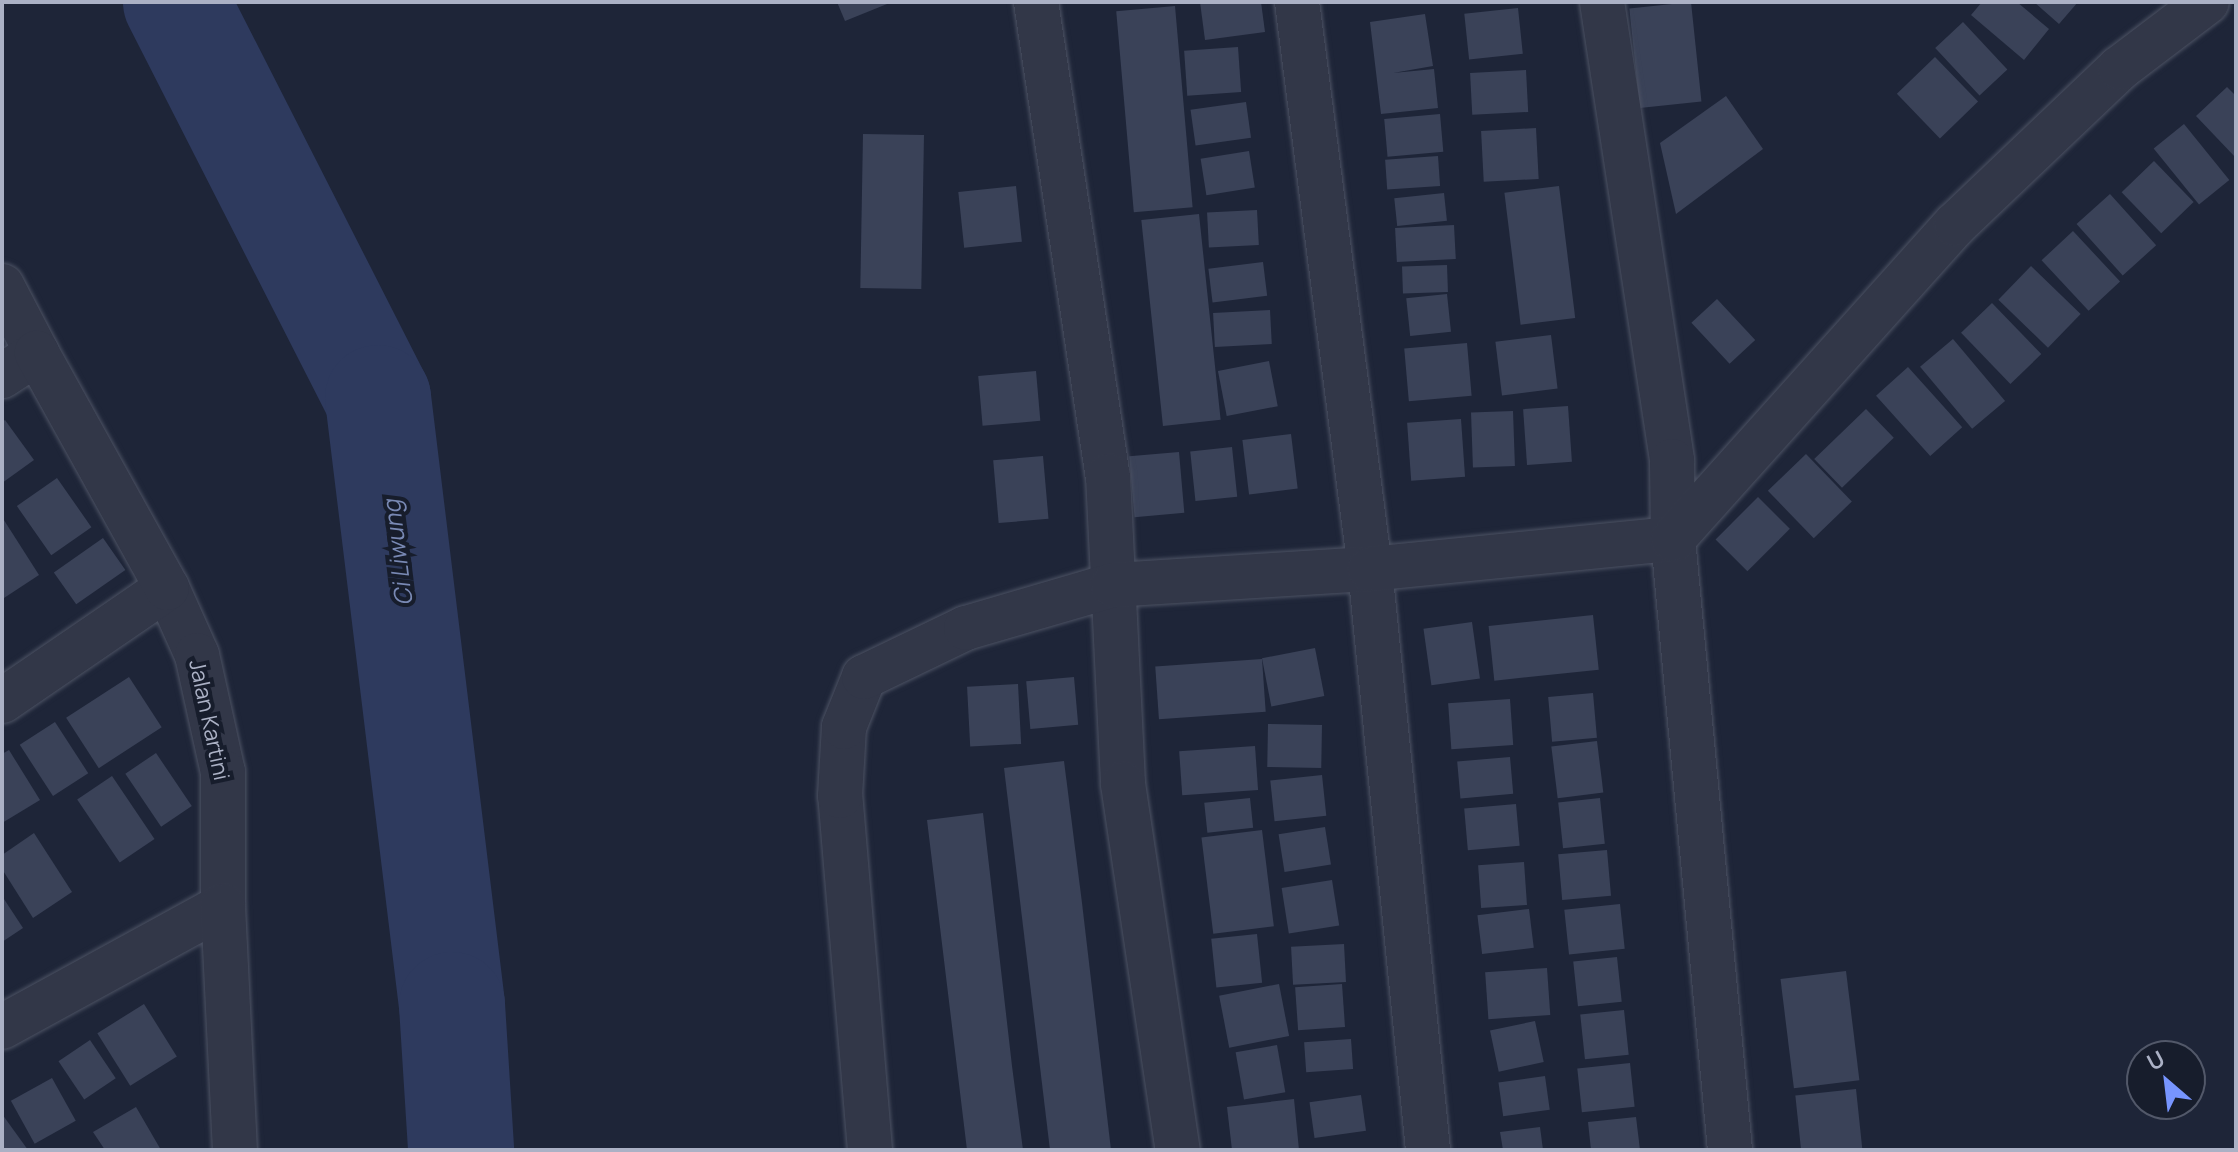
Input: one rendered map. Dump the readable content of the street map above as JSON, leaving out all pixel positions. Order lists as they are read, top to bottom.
{
  "streets": {
    "street": ["Jalan Kartini"]
  },
  "water": ["Ci Liwung"],
  "north": "top left"
}
